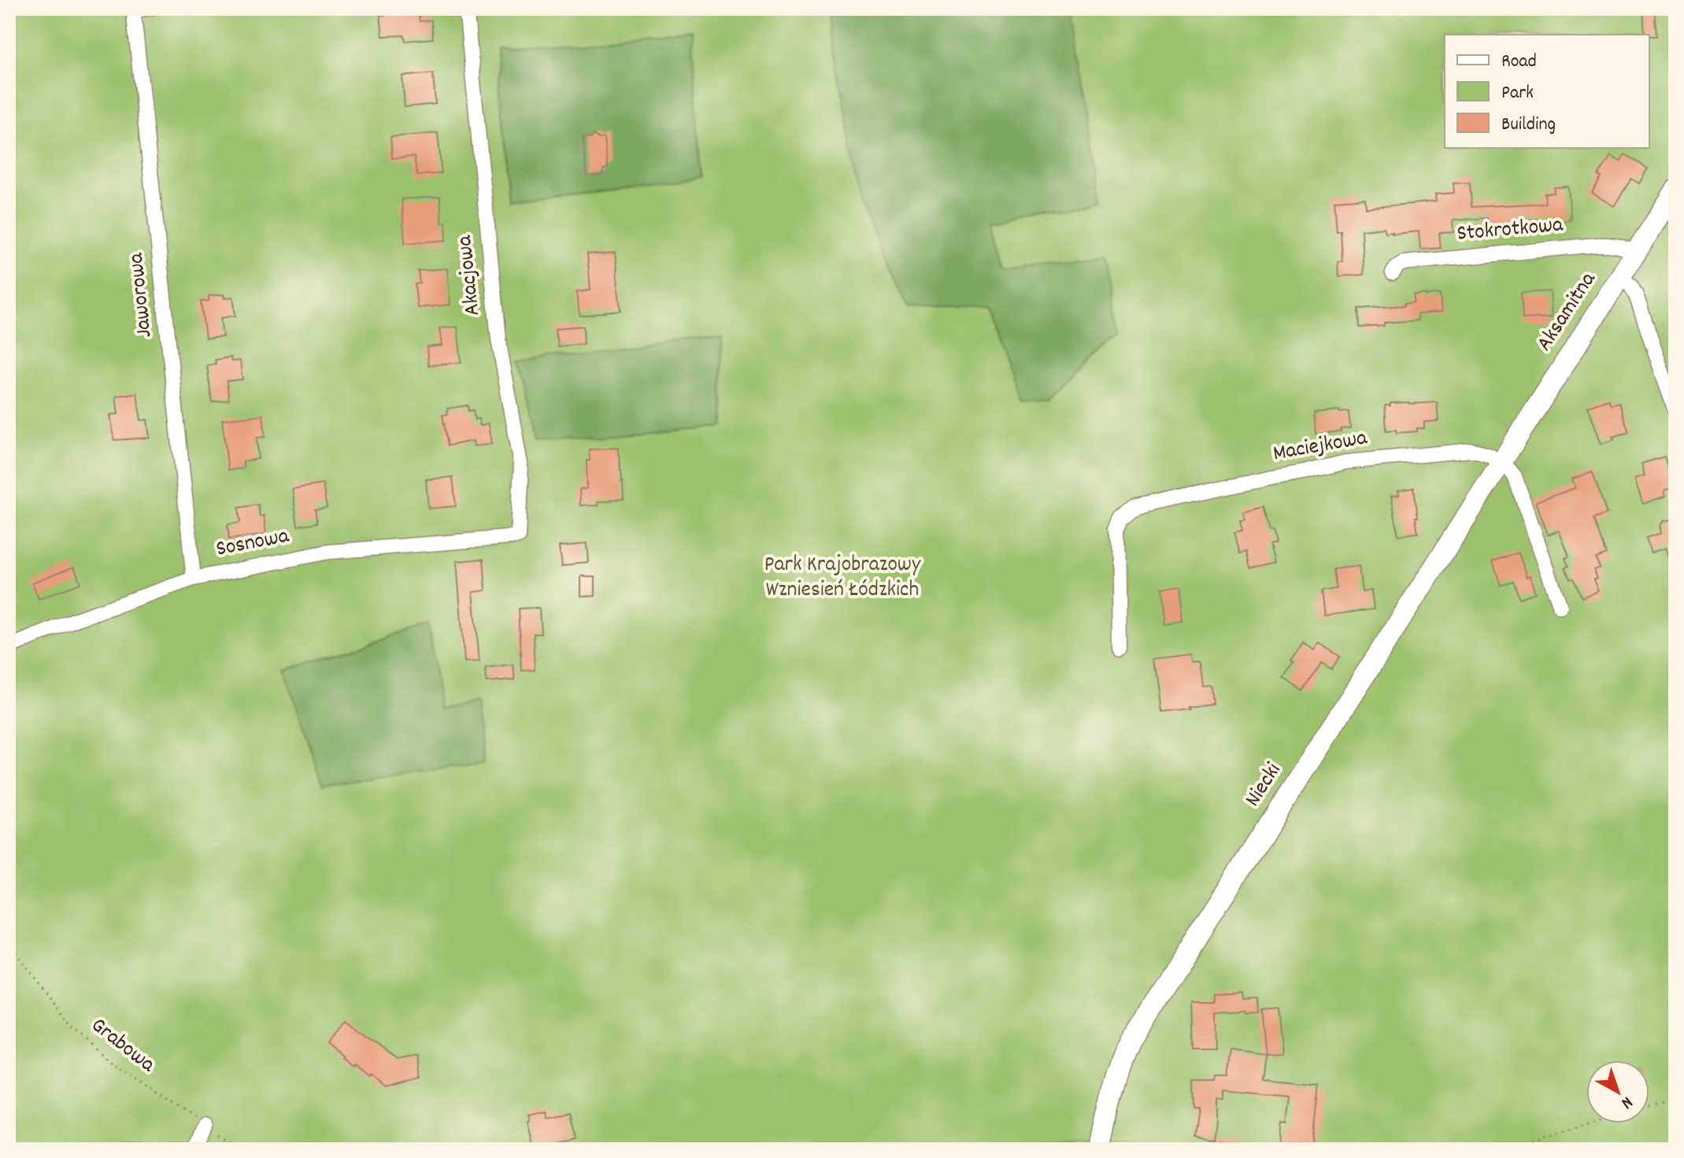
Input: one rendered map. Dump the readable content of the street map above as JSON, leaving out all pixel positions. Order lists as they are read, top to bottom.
{
  "streets": {
    "street": [
      "Stokrotkowa",
      "Akacjowa",
      "Jaworowa",
      "Aksamitna",
      "Maciejkowa",
      "Sosnowa",
      "Niecki"
    ],
    "path": ["Grabowa"]
  },
  "crossings": [
    ["Stokrotkowa", "Aksamitna"],
    ["Akacjowa", "Sosnowa"],
    ["Jaworowa", "Sosnowa"],
    ["Aksamitna", "Maciejkowa"],
    ["Aksamitna", "Niecki"],
    ["Maciejkowa", "Niecki"]
  ],
  "parks": ["Park Krajobrazowy Wzniesień Łódzkich"],
  "legend": ["Road", "Park", "Building"],
  "north": "bottom right"
}
